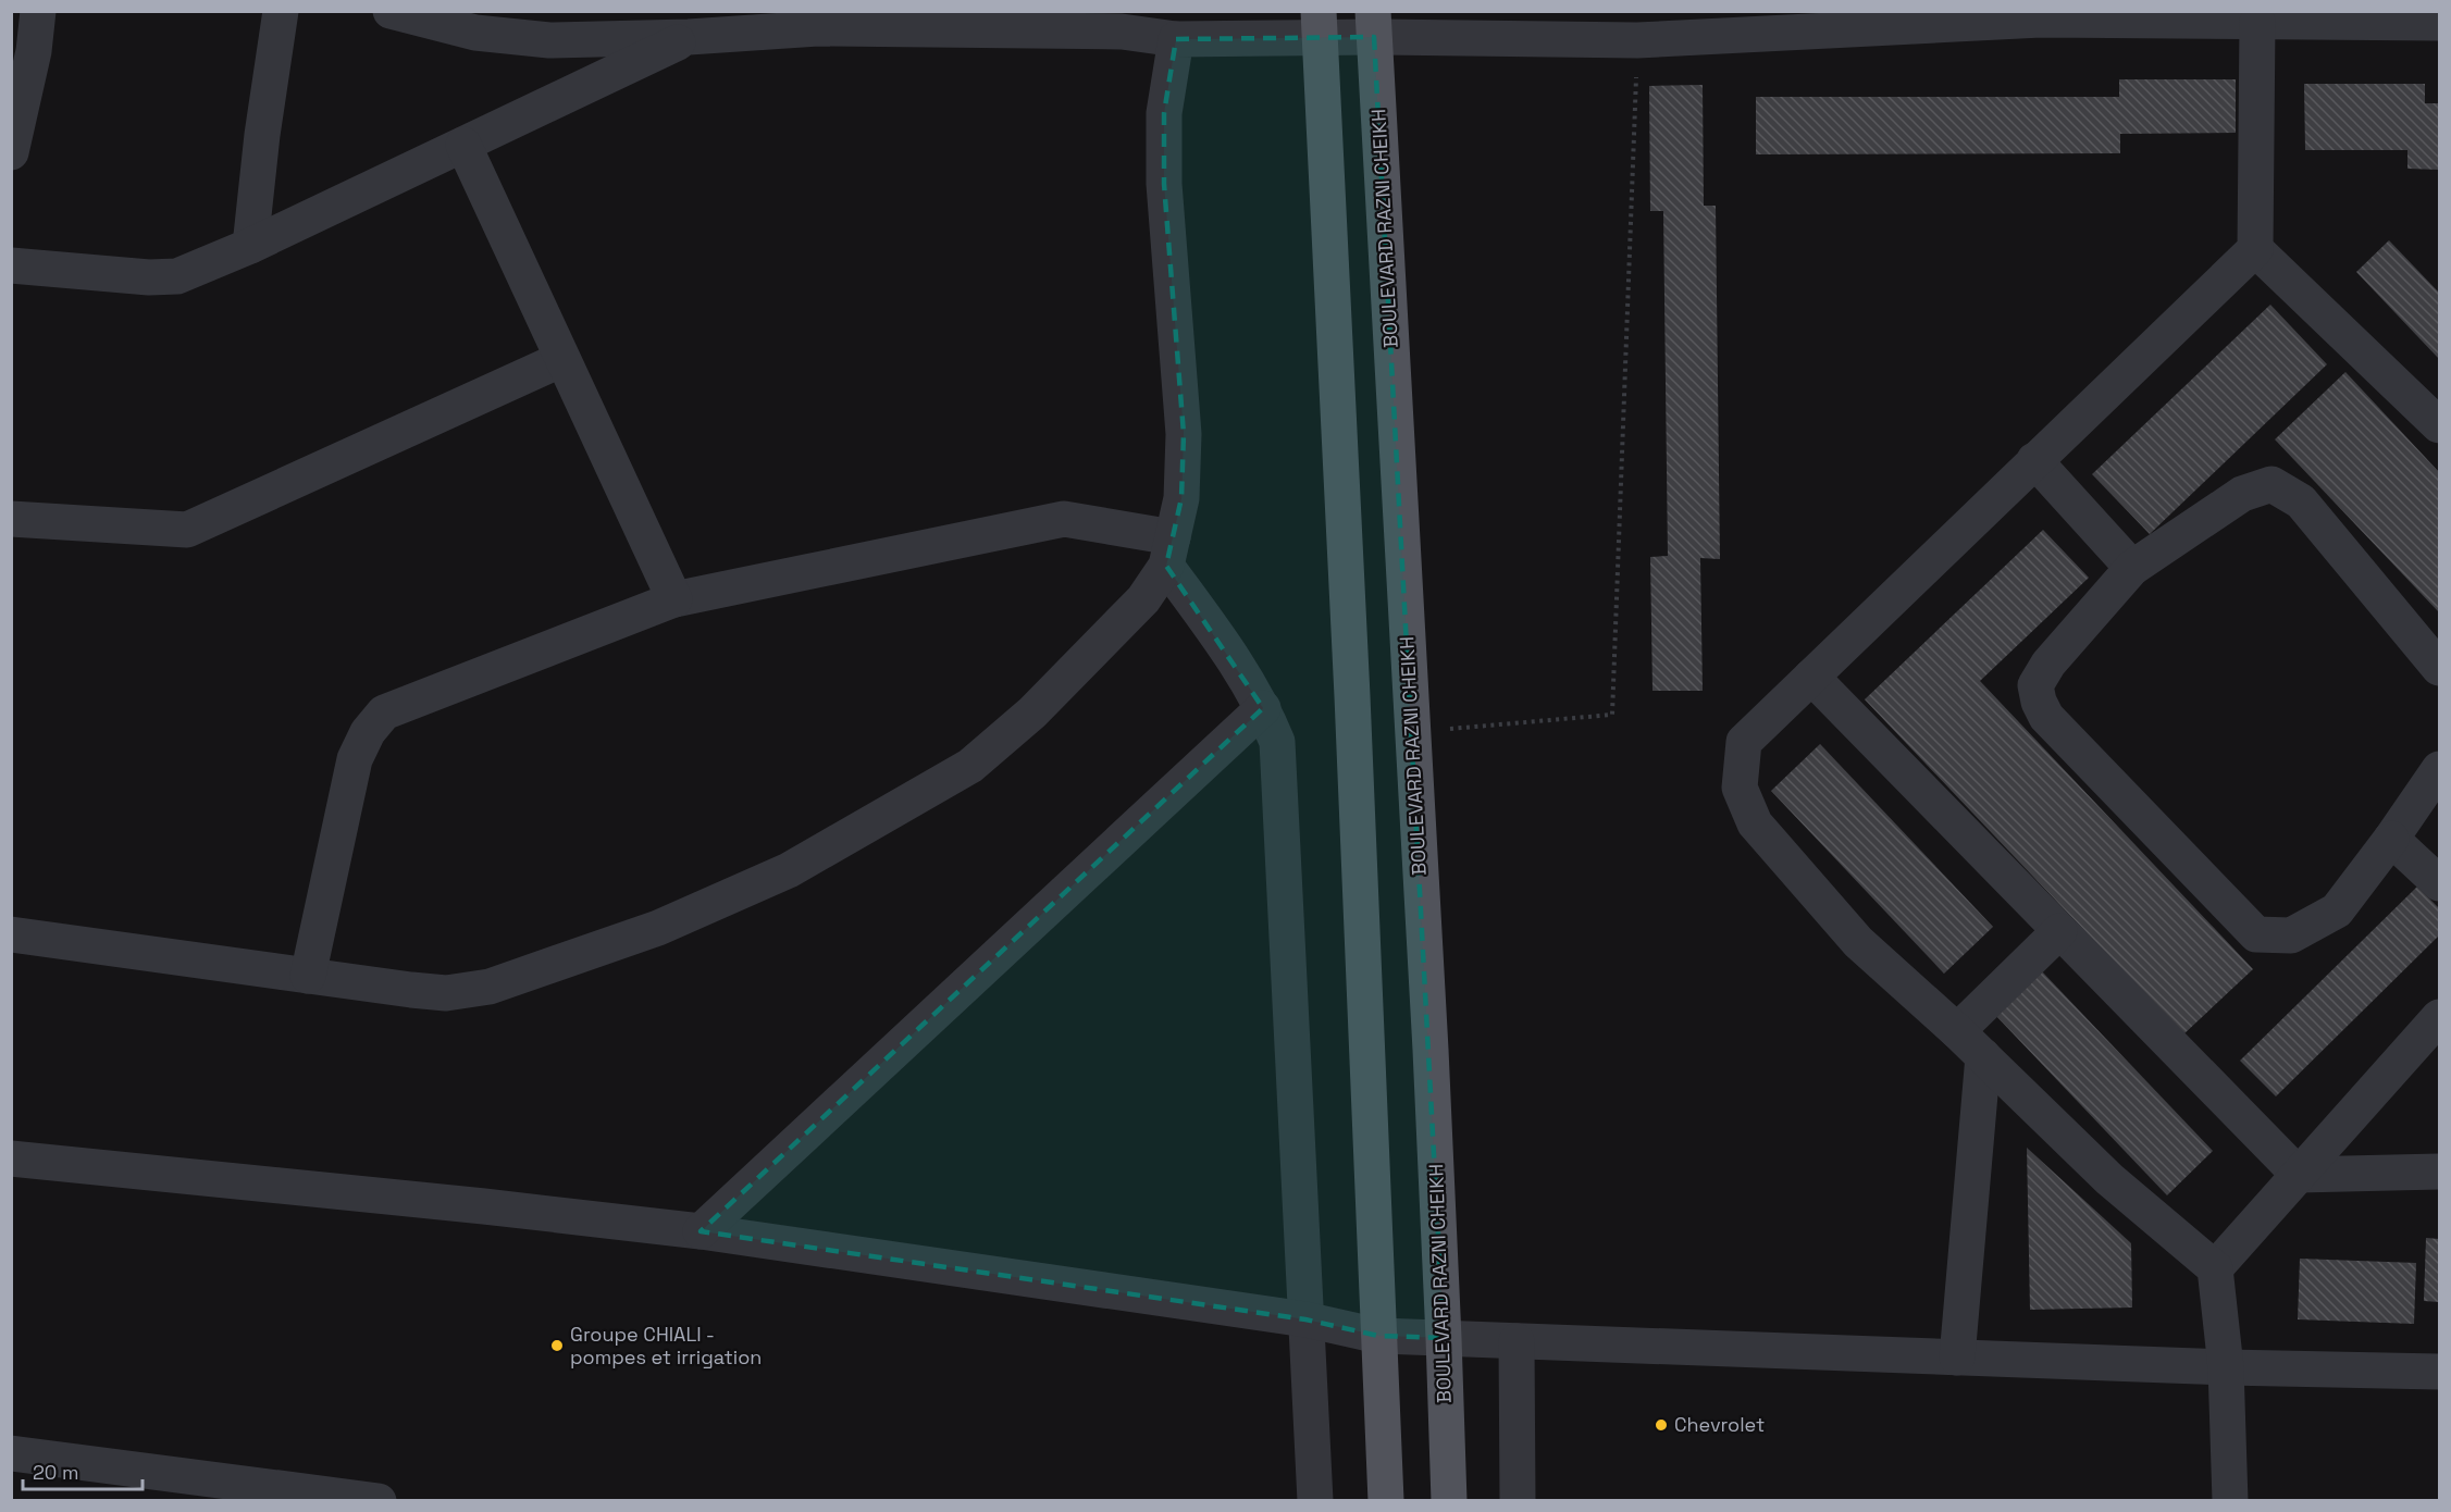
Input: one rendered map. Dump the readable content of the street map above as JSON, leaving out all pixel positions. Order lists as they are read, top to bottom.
{
  "streets": {
    "main road": ["BOULEVARD RAZNI CHEIKH"]
  },
  "places": ["Groupe CHIALI - pompes et irrigation", "Chevrolet"],
  "scale_bar": "20 m"
}
